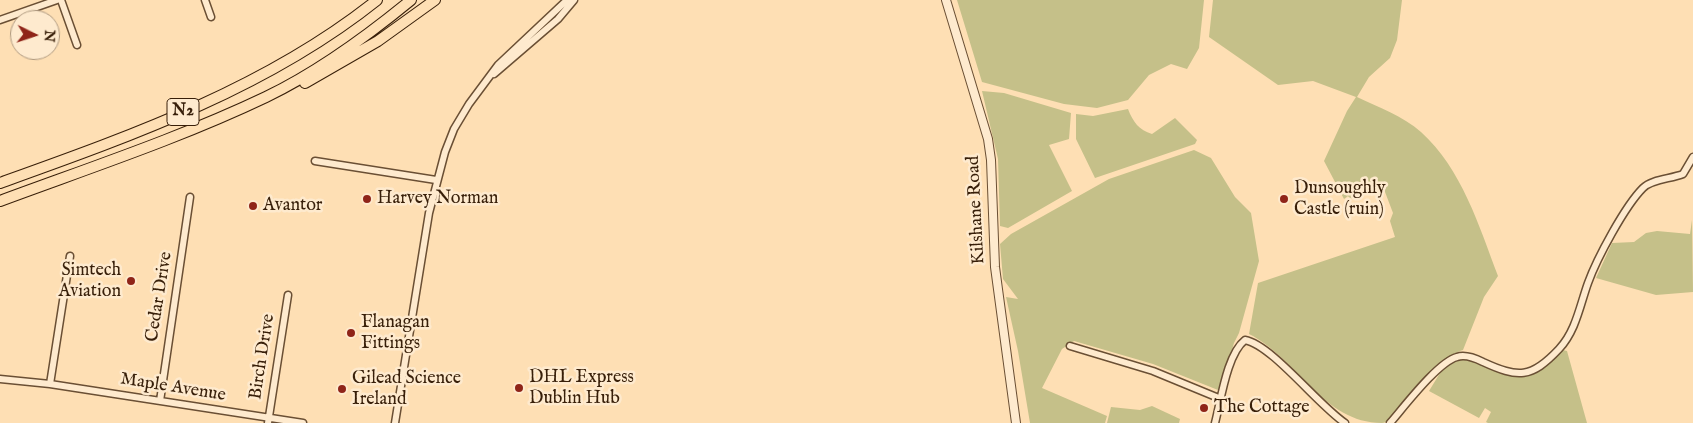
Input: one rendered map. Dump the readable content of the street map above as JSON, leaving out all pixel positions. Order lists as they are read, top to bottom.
{
  "streets": {
    "highway": ["N2"],
    "street": [
      "Kilshane Road",
      "Cedar Drive",
      "Birch Drive",
      "Maple Avenue"
    ]
  },
  "crossings": [
    ["Cedar Drive", "Maple Avenue"],
    ["Birch Drive", "Maple Avenue"]
  ],
  "places": [
    "Harvey Norman",
    "Dunsoughly Castle (ruin)",
    "Avantor",
    "Simtech Aviation",
    "Flanagan Fittings",
    "DHL Express Dublin Hub",
    "Gilead Science Ireland",
    "The Cottage"
  ],
  "north": "right"
}
